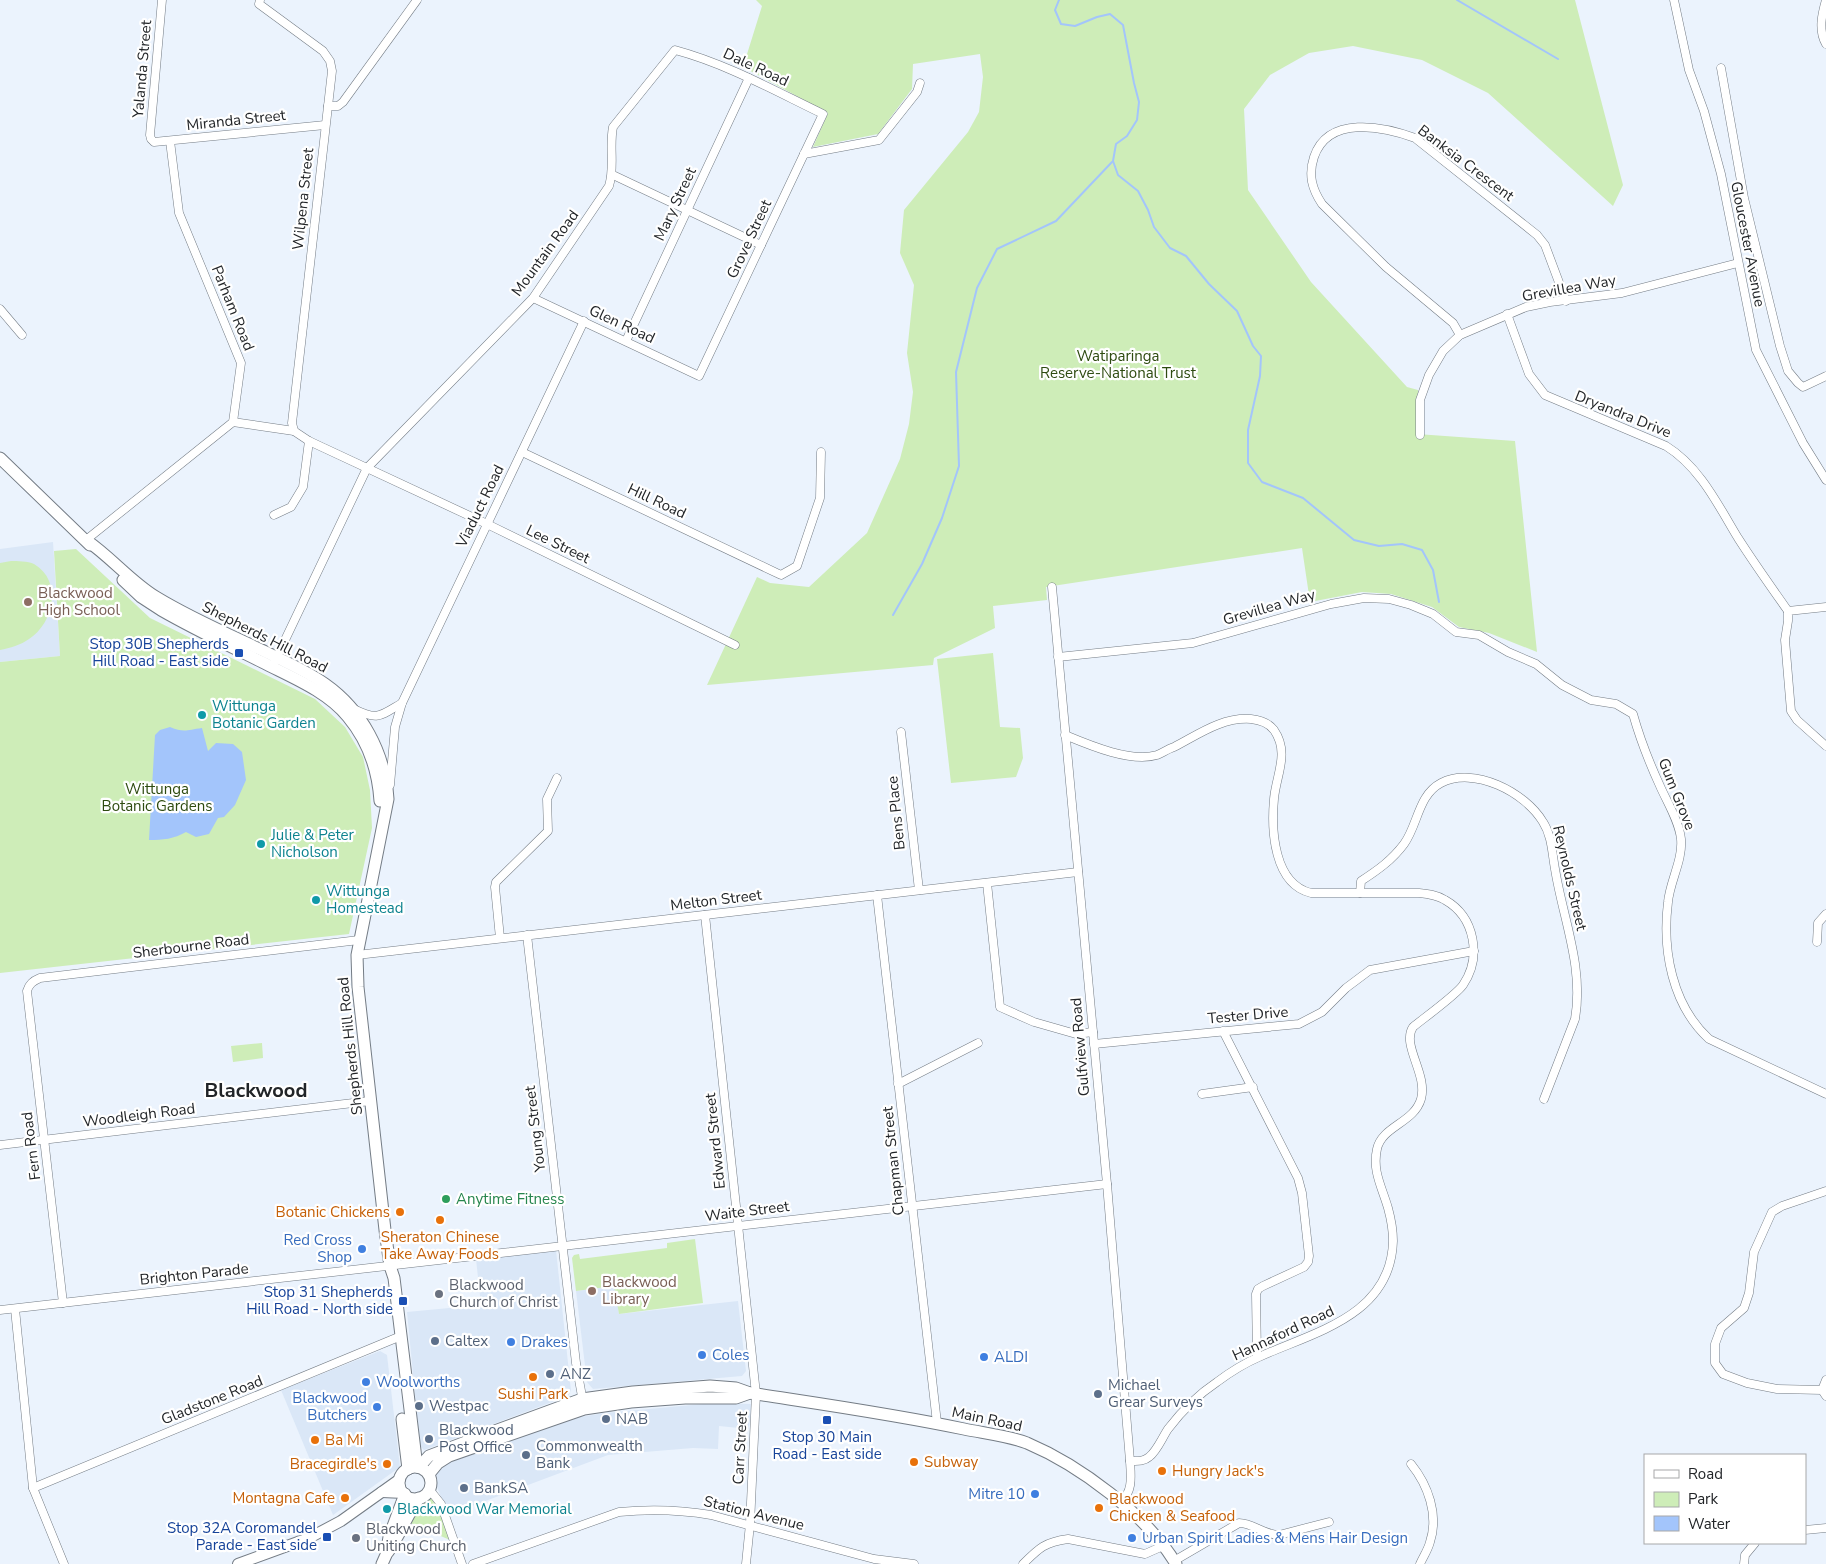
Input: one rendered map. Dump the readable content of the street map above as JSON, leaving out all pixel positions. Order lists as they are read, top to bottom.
{
  "streets": {
    "main road": ["Shepherds Hill Road", "Main Road"],
    "street": [
      "Dale Road",
      "Yalanda Street",
      "Miranda Street",
      "Banksia Crescent",
      "Wilpena Street",
      "Mary Street",
      "Grove Street",
      "Gloucester Avenue",
      "Mountain Road",
      "Grevillea Way",
      "Parham Road",
      "Glen Road",
      "Dryandra Drive",
      "Hill Road",
      "Viaduct Road",
      "Lee Street",
      "Gum Grove",
      "Bens Place",
      "Reynolds Street",
      "Melton Street",
      "Sherbourne Road",
      "Tester Drive",
      "Gulfview Road",
      "Woodleigh Road",
      "Young Street",
      "Edward Street",
      "Fern Road",
      "Chapman Street",
      "Waite Street",
      "Brighton Parade",
      "Hannaford Road",
      "Gladstone Road",
      "Carr Street",
      "Station Avenue"
    ]
  },
  "crossings": [
    ["Dale Road", "Mary Street"],
    ["Dale Road", "Grove Street"],
    ["Dale Road", "Mountain Road"],
    ["Yalanda Street", "Miranda Street"],
    ["Miranda Street", "Wilpena Street"],
    ["Miranda Street", "Parham Road"],
    ["Banksia Crescent", "Grevillea Way"],
    ["Mary Street", "Glen Road"],
    ["Grove Street", "Glen Road"],
    ["Gloucester Avenue", "Grevillea Way"],
    ["Mountain Road", "Glen Road"],
    ["Mountain Road", "Lee Street"],
    ["Grevillea Way", "Dryandra Drive"],
    ["Grevillea Way", "Gum Grove"],
    ["Grevillea Way", "Gulfview Road"],
    ["Glen Road", "Viaduct Road"],
    ["Hill Road", "Viaduct Road"],
    ["Viaduct Road", "Lee Street"],
    ["Viaduct Road", "Shepherds Hill Road"],
    ["Shepherds Hill Road", "Melton Street"],
    ["Shepherds Hill Road", "Sherbourne Road"],
    ["Shepherds Hill Road", "Woodleigh Road"],
    ["Shepherds Hill Road", "Waite Street"],
    ["Shepherds Hill Road", "Brighton Parade"],
    ["Shepherds Hill Road", "Gladstone Road"],
    ["Shepherds Hill Road", "Main Road"],
    ["Bens Place", "Melton Street"],
    ["Reynolds Street", "Hannaford Road"],
    ["Melton Street", "Gulfview Road"],
    ["Melton Street", "Young Street"],
    ["Melton Street", "Edward Street"],
    ["Melton Street", "Chapman Street"],
    ["Sherbourne Road", "Fern Road"],
    ["Tester Drive", "Gulfview Road"],
    ["Tester Drive", "Hannaford Road"],
    ["Gulfview Road", "Waite Street"],
    ["Gulfview Road", "Hannaford Road"],
    ["Gulfview Road", "Main Road"],
    ["Woodleigh Road", "Fern Road"],
    ["Young Street", "Waite Street"],
    ["Young Street", "Main Road"],
    ["Edward Street", "Waite Street"],
    ["Edward Street", "Main Road"],
    ["Edward Street", "Carr Street"],
    ["Fern Road", "Brighton Parade"],
    ["Chapman Street", "Waite Street"],
    ["Chapman Street", "Main Road"],
    ["Waite Street", "Brighton Parade"],
    ["Main Road", "Carr Street"],
    ["Carr Street", "Station Avenue"]
  ],
  "districts": ["Blackwood"],
  "parks": ["Watiparinga Reserve-National Trust", "Wittunga Botanic Gardens"],
  "places": {
    "other": [
      "Blackwood High School",
      "Wittunga Botanic Garden",
      "Julie & Peter Nicholson",
      "Wittunga Homestead",
      "Anytime Fitness",
      "Botanic Chickens",
      "Sheraton Chinese Take Away Foods",
      "Red Cross Shop",
      "Blackwood Library",
      "Blackwood Church of Christ",
      "Caltex",
      "Drakes",
      "Coles",
      "ALDI",
      "ANZ",
      "Sushi Park",
      "Woolworths",
      "Michael Grear Surveys",
      "Westpac",
      "Blackwood Butchers",
      "NAB",
      "Blackwood Post Office",
      "Ba Mi",
      "Commonwealth Bank",
      "Subway",
      "Bracegirdle's",
      "Hungry Jack's",
      "BankSA",
      "Mitre 10",
      "Montagna Cafe",
      "Blackwood Chicken & Seafood",
      "Blackwood War Memorial",
      "Blackwood Uniting Church",
      "Urban Spirit Ladies & Mens Hair Design"
    ],
    "transit": [
      "Stop 30B Shepherds Hill Road - East side",
      "Stop 31 Shepherds Hill Road - North side",
      "Stop 30 Main Road - East side",
      "Stop 32A Coromandel Parade - East side"
    ]
  },
  "legend": ["Road", "Park", "Water"]
}
